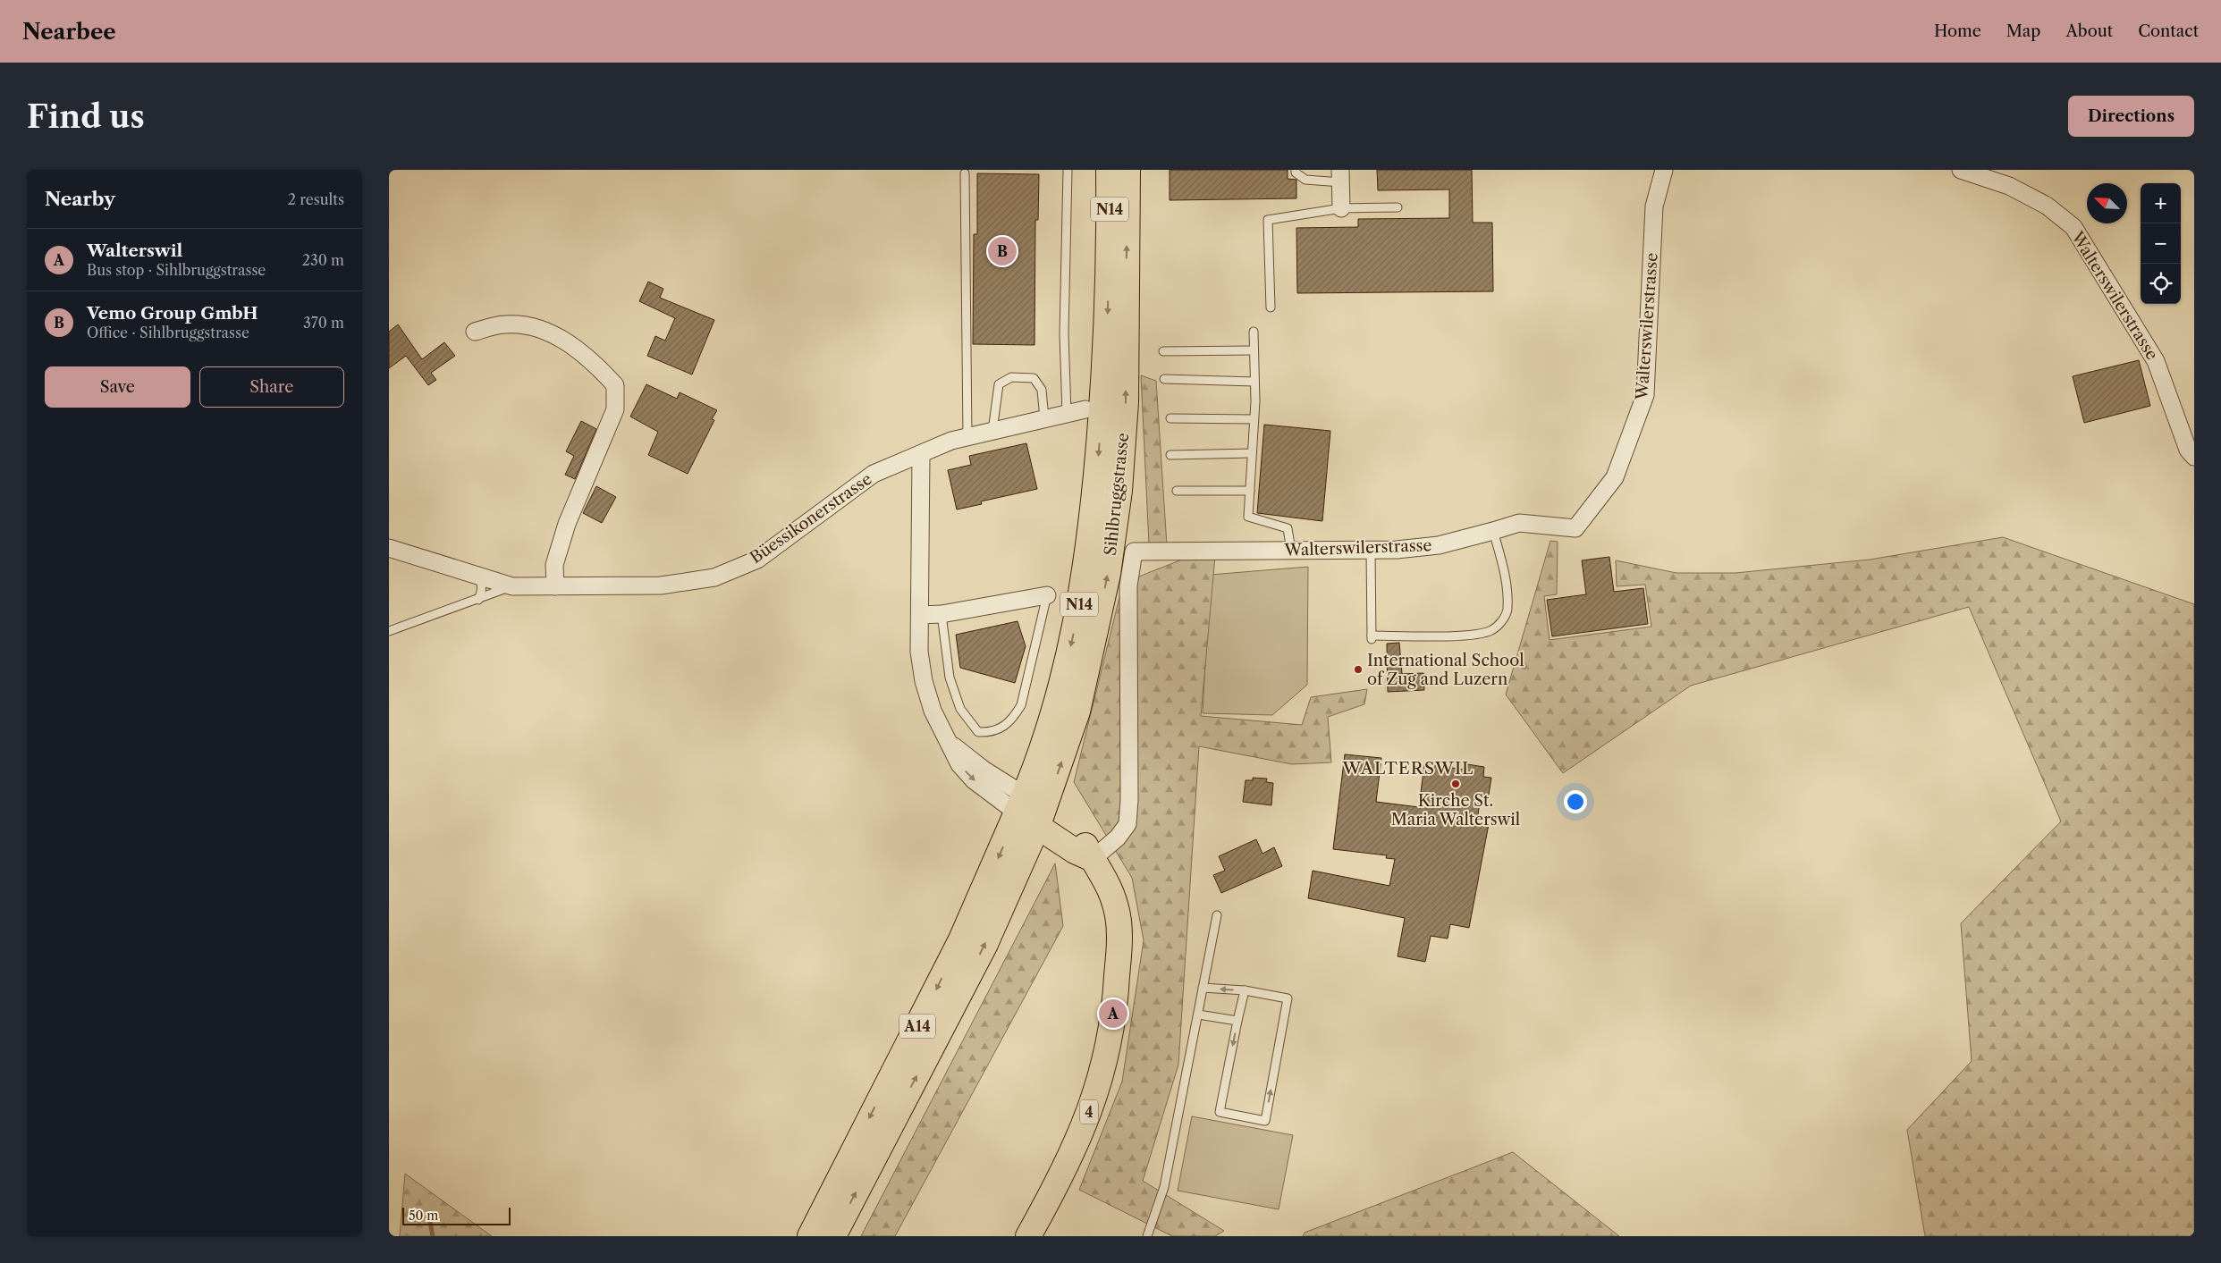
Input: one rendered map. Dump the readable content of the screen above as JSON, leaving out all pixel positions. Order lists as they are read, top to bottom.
{
  "streets": {
    "main road": [
      "N14",
      "Sihlbruggstrasse",
      "A14",
      "4"
    ],
    "street": ["Walterswilerstrasse", "Büessikonerstrasse"]
  },
  "crossings": [
    ["Walterswilerstrasse", "4"],
    ["Sihlbruggstrasse", "A14"]
  ],
  "districts": ["WALTERSWIL"],
  "places": ["International School of Zug and Luzern", "Kirche St. Maria Walterswil"],
  "scale_bar": "50 m",
  "north": "top left",
  "page": {
    "header": "Nearbee",
    "nav": [
      "Home",
      "Map",
      "About",
      "Contact"
    ],
    "buttons": [
      "Directions",
      ["Save", "Share"]
    ],
    "title": "Find us",
    "heading": ["Nearby", "2 results"],
    "map_buttons": ["+", "−"],
    "list": [
      {
        "mark": "A",
        "name": "Walterswil",
        "note": "Bus stop · Sihlbruggstrasse",
        "value": "230 m"
      },
      {
        "mark": "B",
        "name": "Vemo Group GmbH",
        "note": "Office · Sihlbruggstrasse",
        "value": "370 m"
      }
    ],
    "pins": ["B", "A"],
    "scale": "50 m"
  }
}
